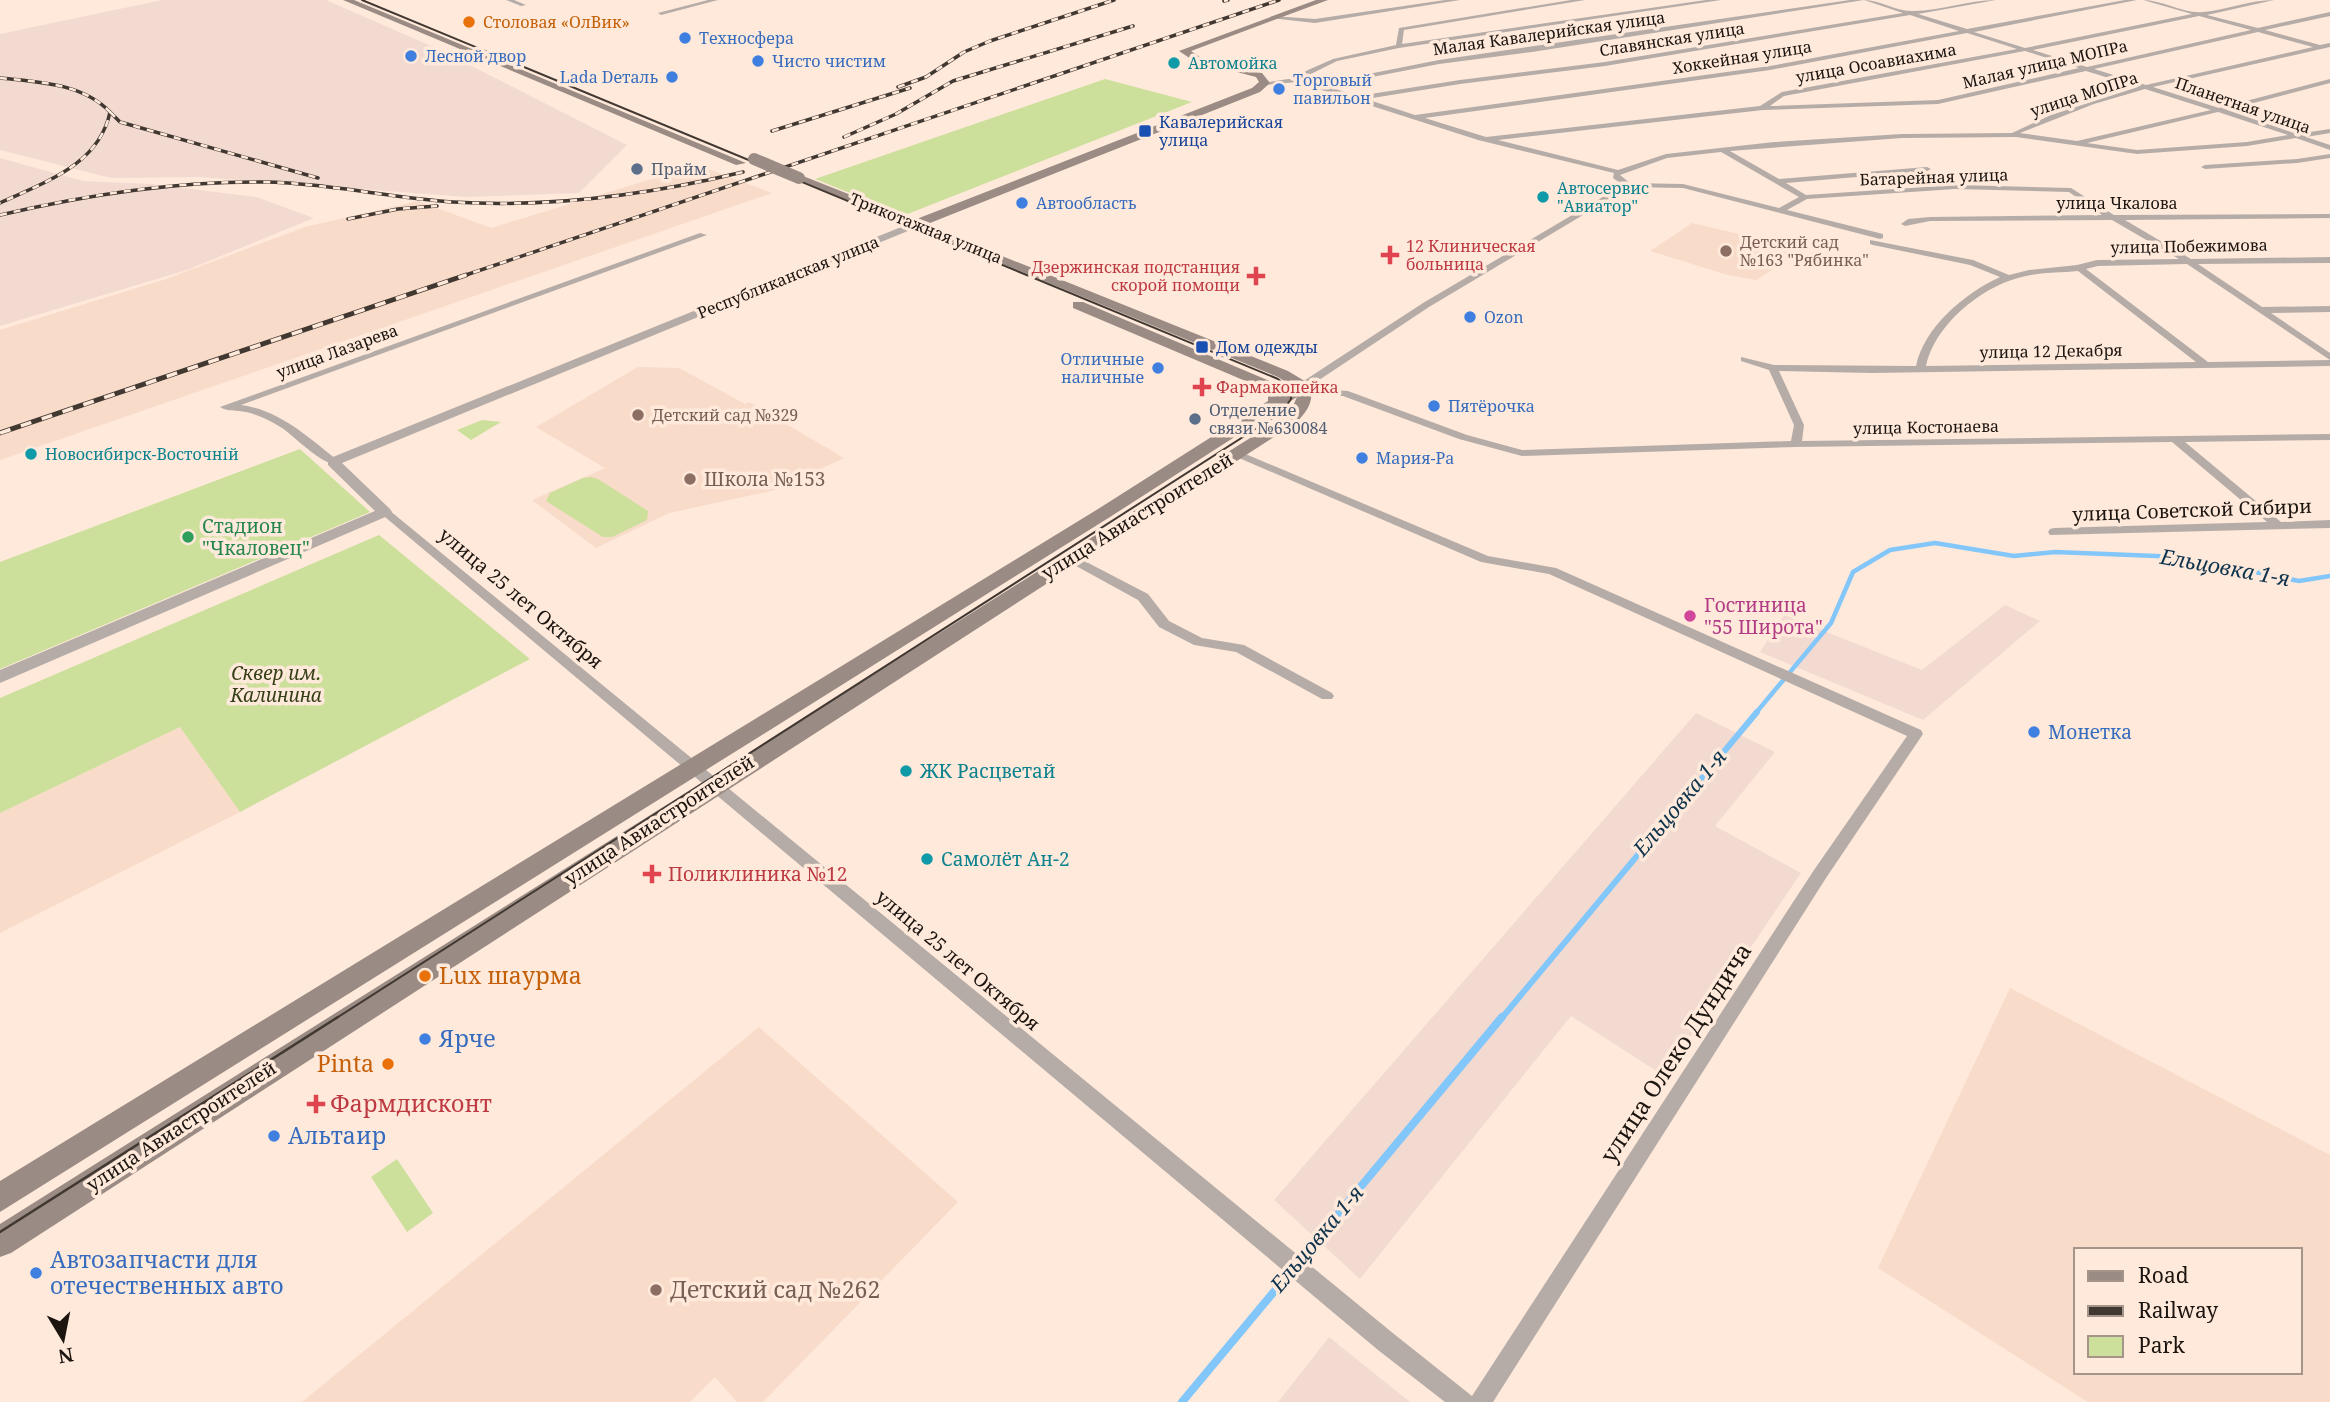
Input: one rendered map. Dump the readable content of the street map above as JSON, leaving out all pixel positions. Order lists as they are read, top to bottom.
{
  "streets": {
    "main road": ["Трикотажная улица", "Республиканская улица", "улица Авиастроителей"],
    "street": [
      "Малая Кавалерийская улица",
      "Славянская улица",
      "Хоккейная улица",
      "улица Осоавиахима",
      "Малая улица МОПРа",
      "улица МОПРа",
      "Планетная улица",
      "Батарейная улица",
      "улица Чкалова",
      "улица Побежимова",
      "улица Лазарева",
      "улица 12 Декабря",
      "улица Костонаева",
      "улица Советской Сибири",
      "улица 25 лет Октября",
      "улица Олеко Дундича"
    ]
  },
  "crossings": [
    ["Малая Кавалерийская улица", "Хоккейная улица"],
    ["Малая Кавалерийская улица", "Планетная улица"],
    ["Славянская улица", "Хоккейная улица"],
    ["Славянская улица", "Планетная улица"],
    ["Хоккейная улица", "Планетная улица"],
    ["улица Осоавиахима", "Малая улица МОПРа"],
    ["улица Осоавиахима", "Планетная улица"],
    ["Малая улица МОПРа", "Планетная улица"],
    ["улица МОПРа", "Планетная улица"],
    ["Батарейная улица", "улица Чкалова"],
    ["Трикотажная улица", "Республиканская улица"],
    ["Трикотажная улица", "улица Костонаева"],
    ["Трикотажная улица", "улица Авиастроителей"],
    ["улица Побежимова", "улица 12 Декабря"],
    ["Республиканская улица", "улица 25 лет Октября"],
    ["улица Лазарева", "улица 25 лет Октября"],
    ["улица Авиастроителей", "улица 25 лет Октября"],
    ["улица Авиастроителей", "улица Олеко Дундича"]
  ],
  "water": ["Ельцовка 1-я"],
  "parks": ["Сквер им. Калинина"],
  "places": {
    "other": [
      "Столовая «ОлВик»",
      "Техносфера",
      "Лесной двор",
      "Чисто чистим",
      "Автомойка",
      "Lada Dеталь",
      "Торговый павильон",
      "Прайм",
      "Автосервис \"Авиатор\"",
      "Автообласть",
      "Детский сад №163 \"Рябинка\"",
      "Ozon",
      "Отличные наличные",
      "Пятёрочка",
      "Детский сад №329",
      "Отделение связи №630084",
      "Новосибирск-Восточній",
      "Мария-Ра",
      "Школа №153",
      "Стадион \"Чкаловец\"",
      "Гостиница \"55 Широта\"",
      "Монетка",
      "ЖК Расцветай",
      "Самолёт Ан-2",
      "Lux шаурма",
      "Ярче",
      "Pinta",
      "Альтаир",
      "Автозапчасти для отечественных авто",
      "Детский сад №262"
    ],
    "transit": ["Кавалерийская улица", "Дом одежды"],
    "health": [
      "12 Клиническая больница",
      "Дзержинская подстанция скорой помощи",
      "Фармакопейка",
      "Поликлиника №12",
      "Фармдисконт"
    ]
  },
  "legend": ["Road", "Railway", "Park"],
  "north": "bottom"
}
